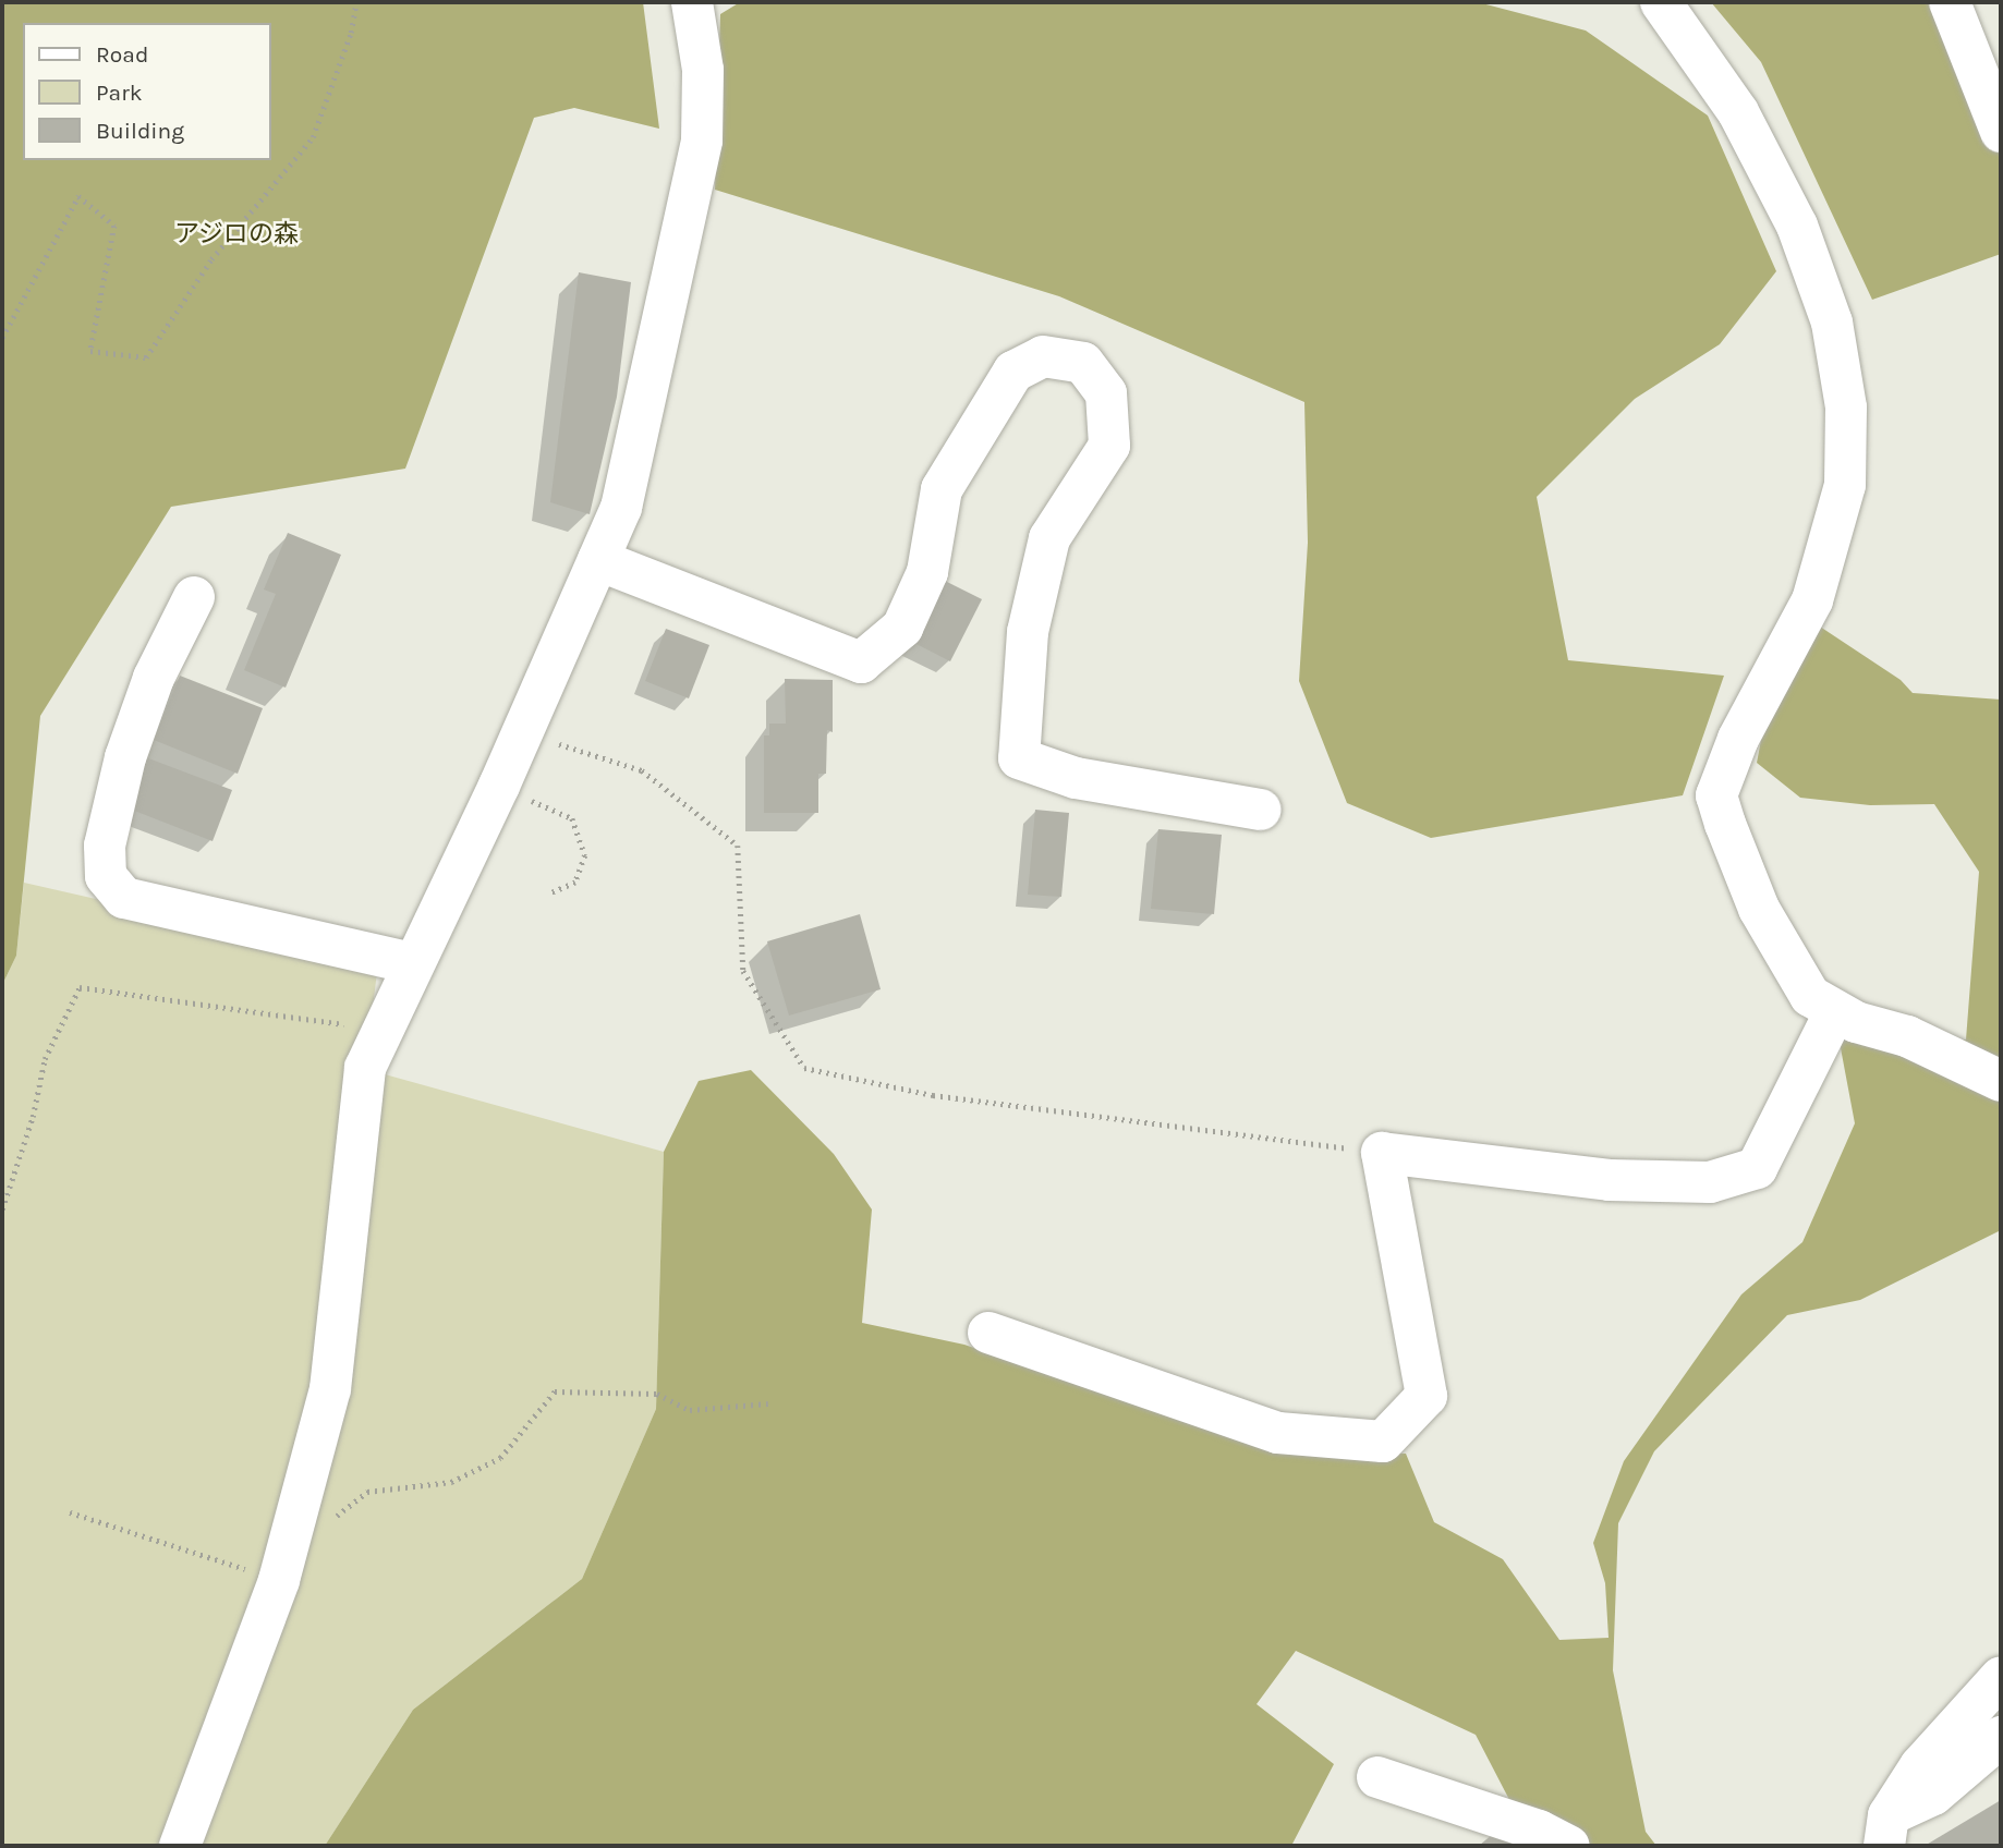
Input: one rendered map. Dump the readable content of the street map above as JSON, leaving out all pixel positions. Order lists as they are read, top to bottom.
{
  "parks": ["アジロの森"],
  "legend": ["Road", "Park", "Building"]
}
